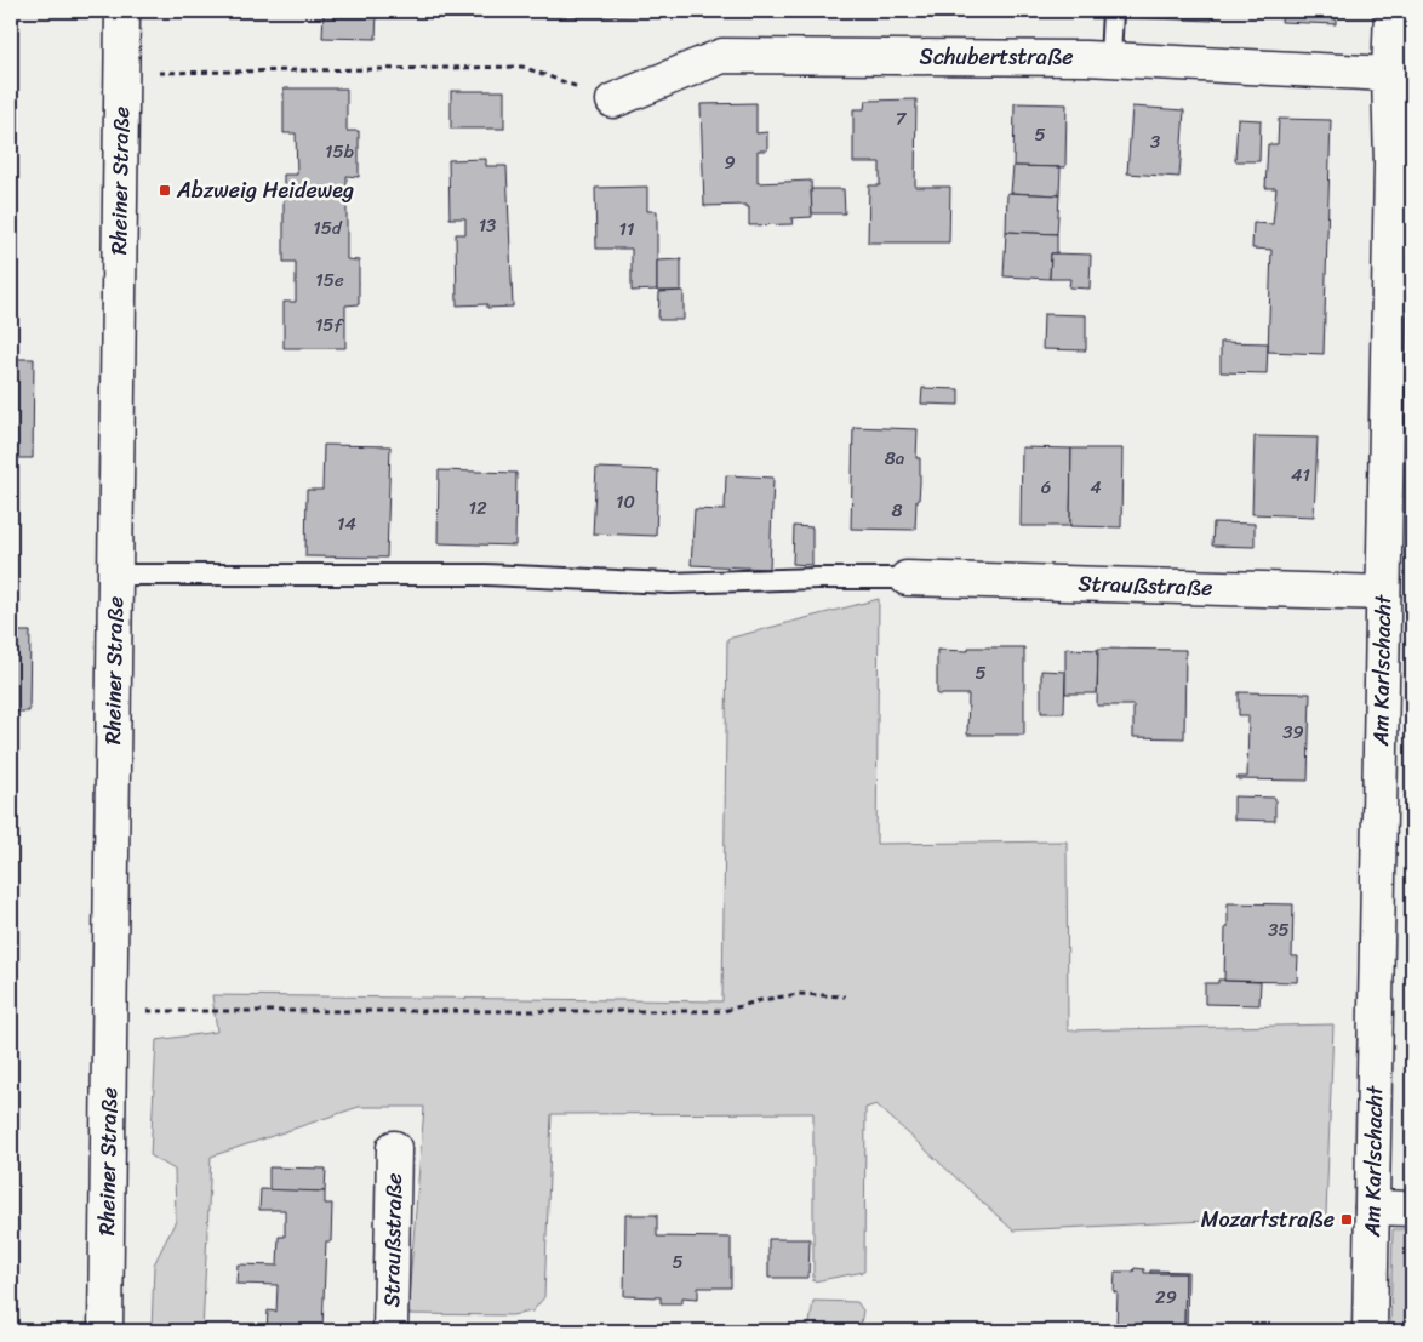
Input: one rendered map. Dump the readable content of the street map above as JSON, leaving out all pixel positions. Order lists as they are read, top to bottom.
{
  "streets": {
    "street": [
      "Schubertstraße",
      "Rheiner Straße",
      "Straußstraße",
      "Am Karlschacht"
    ]
  },
  "crossings": [
    ["Schubertstraße", "Am Karlschacht"],
    ["Straußstraße", "Am Karlschacht"]
  ],
  "places": {
    "transit": ["Abzweig Heideweg", "Mozartstraße"]
  },
  "house_numbers": [
    "7",
    "5",
    "3",
    "15b",
    "9",
    "13",
    "15d",
    "11",
    "15e",
    "15f",
    "8a",
    "41",
    "6",
    "4",
    "10",
    "12",
    "8",
    "14",
    "5",
    "39",
    "35",
    "5",
    "29"
  ]
}
